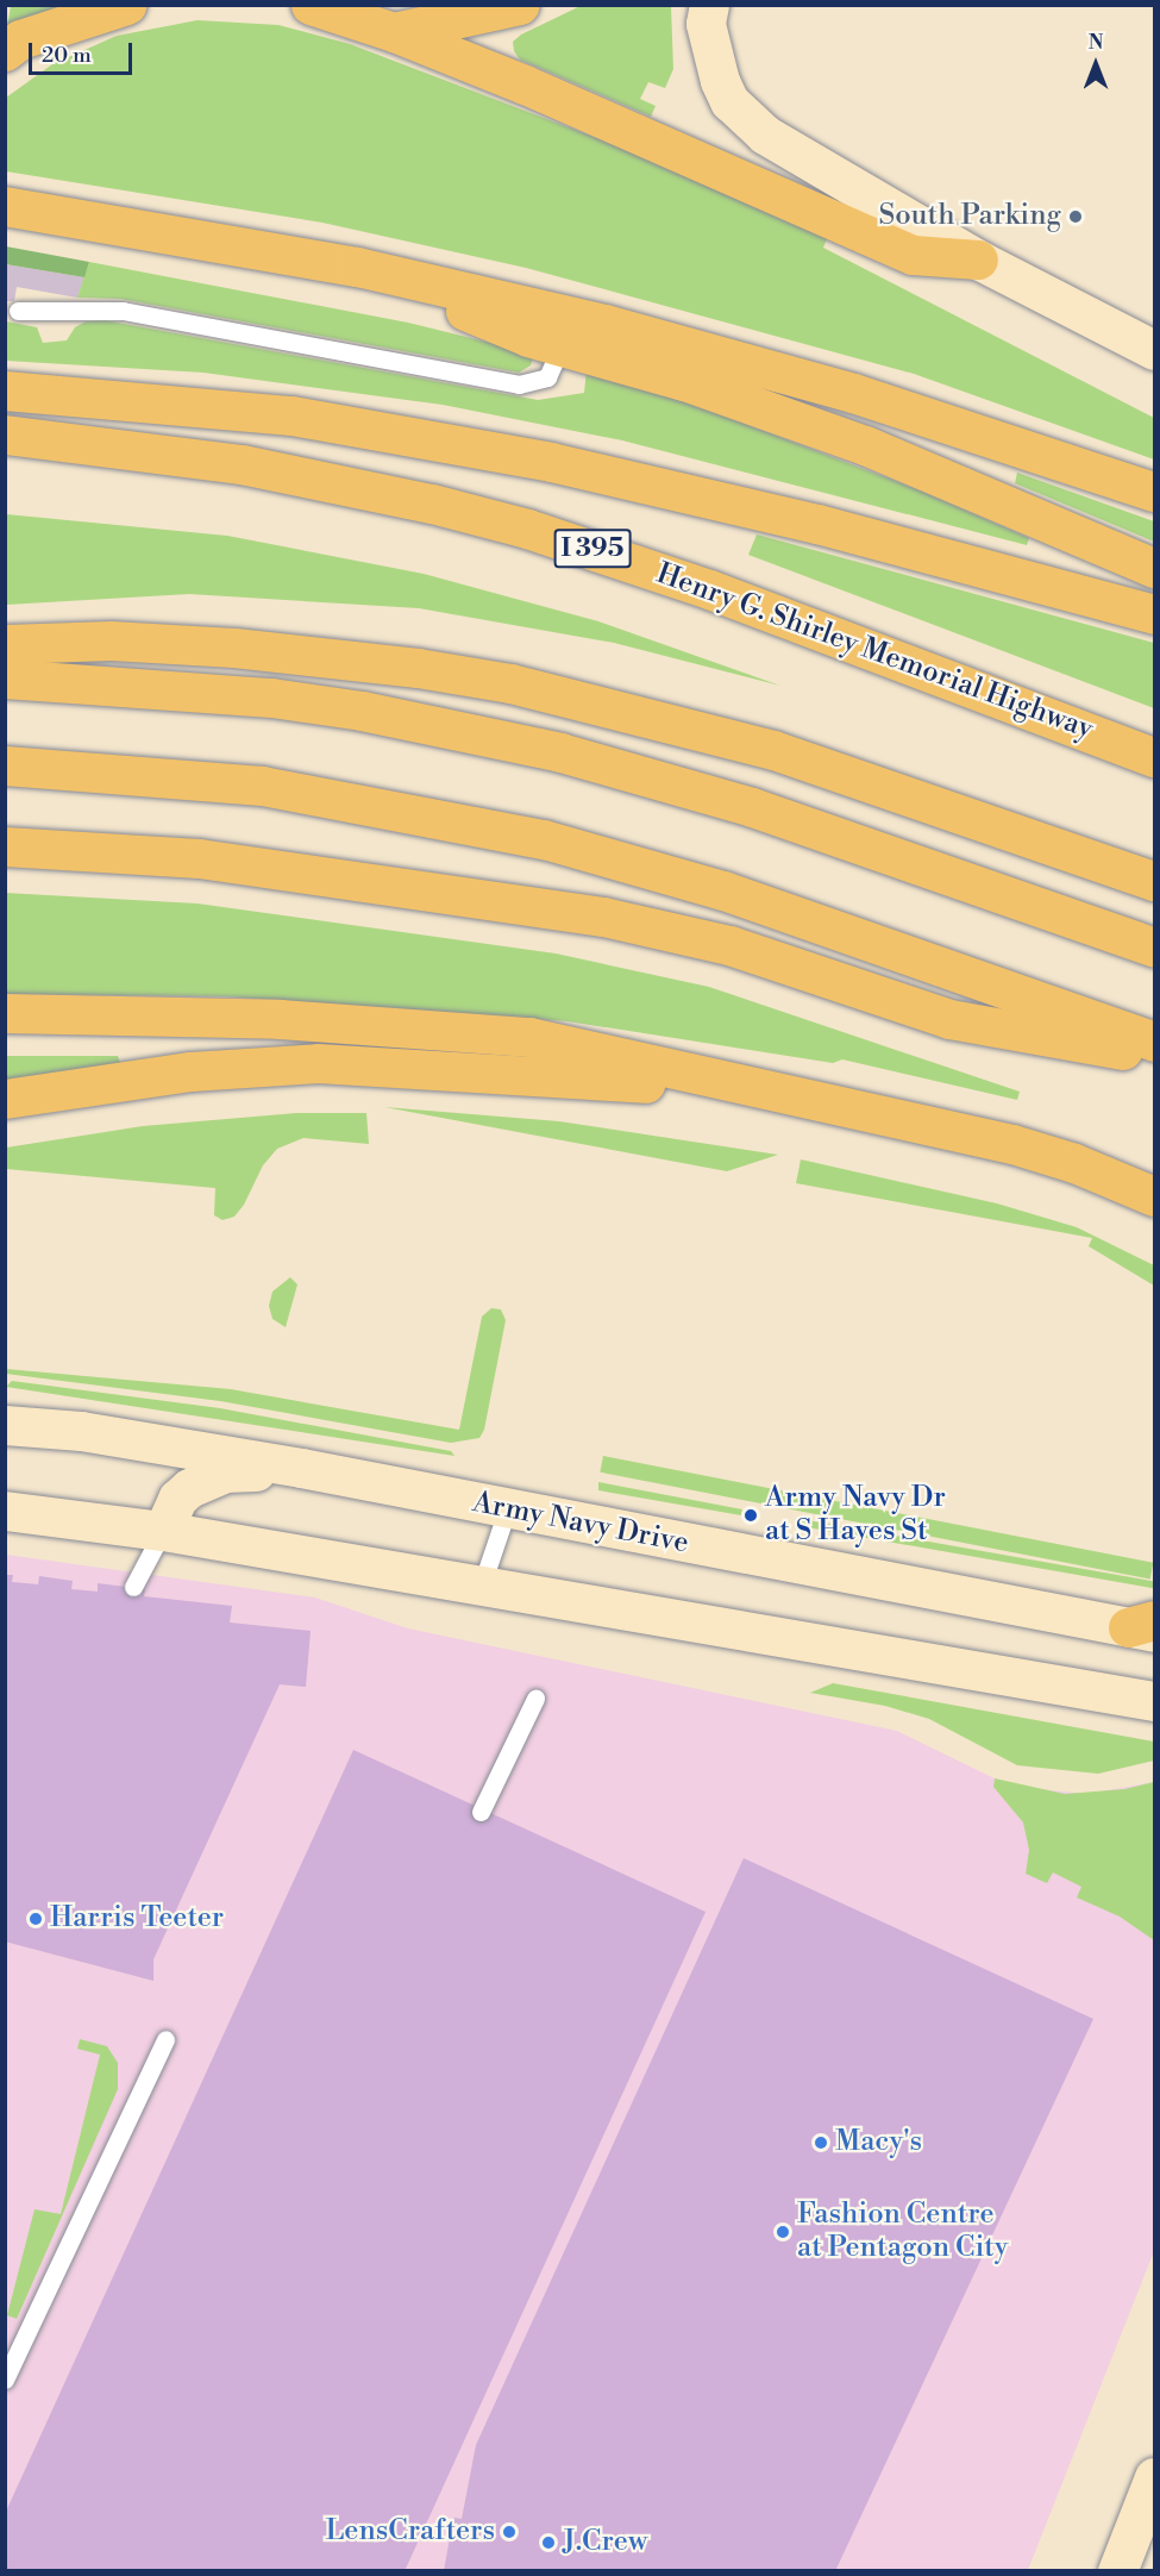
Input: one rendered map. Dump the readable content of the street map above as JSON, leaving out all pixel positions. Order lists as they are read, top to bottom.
{
  "streets": {
    "highway": ["I 395", "Henry G. Shirley Memorial Highway"],
    "main road": ["Army Navy Drive"]
  },
  "places": [
    "South Parking",
    "Army Navy Dr at S Hayes St",
    "Harris Teeter",
    "Macy's",
    "Fashion Centre at Pentagon City",
    "LensCrafters",
    "J.Crew"
  ],
  "scale_bar": "20 m",
  "north": "top"
}
